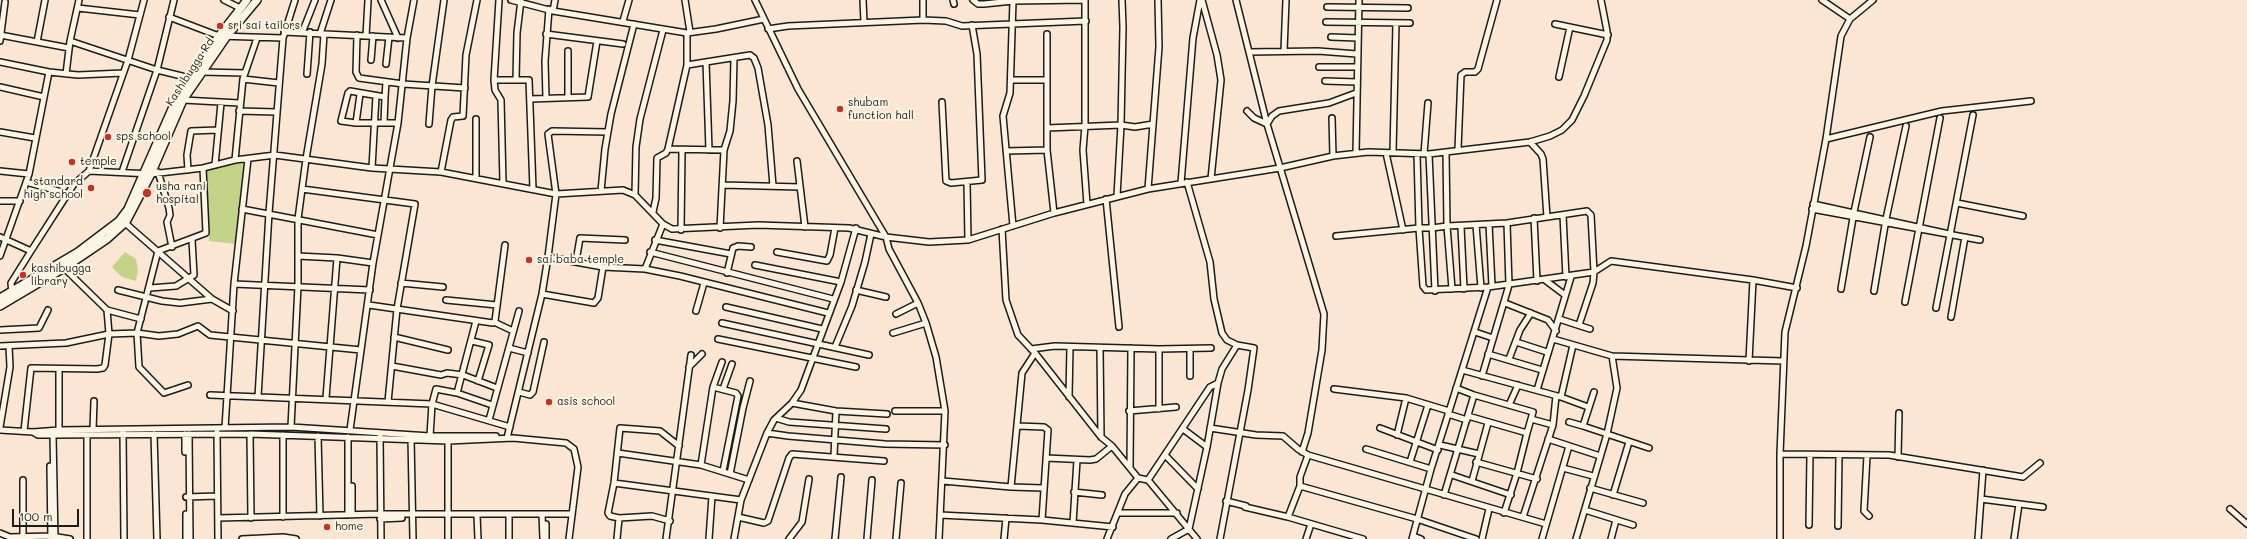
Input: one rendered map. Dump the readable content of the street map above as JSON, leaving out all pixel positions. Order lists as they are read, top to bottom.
{
  "streets": {
    "main road": ["Kashibugga Rd"]
  },
  "places": [
    "sri sai tailors",
    "shubam function hall",
    "sps school",
    "temple",
    "standard high school",
    "usha rani hospital",
    "sai baba temple",
    "kashibugga library",
    "asis school",
    "home"
  ],
  "scale_bar": "100 m"
}
